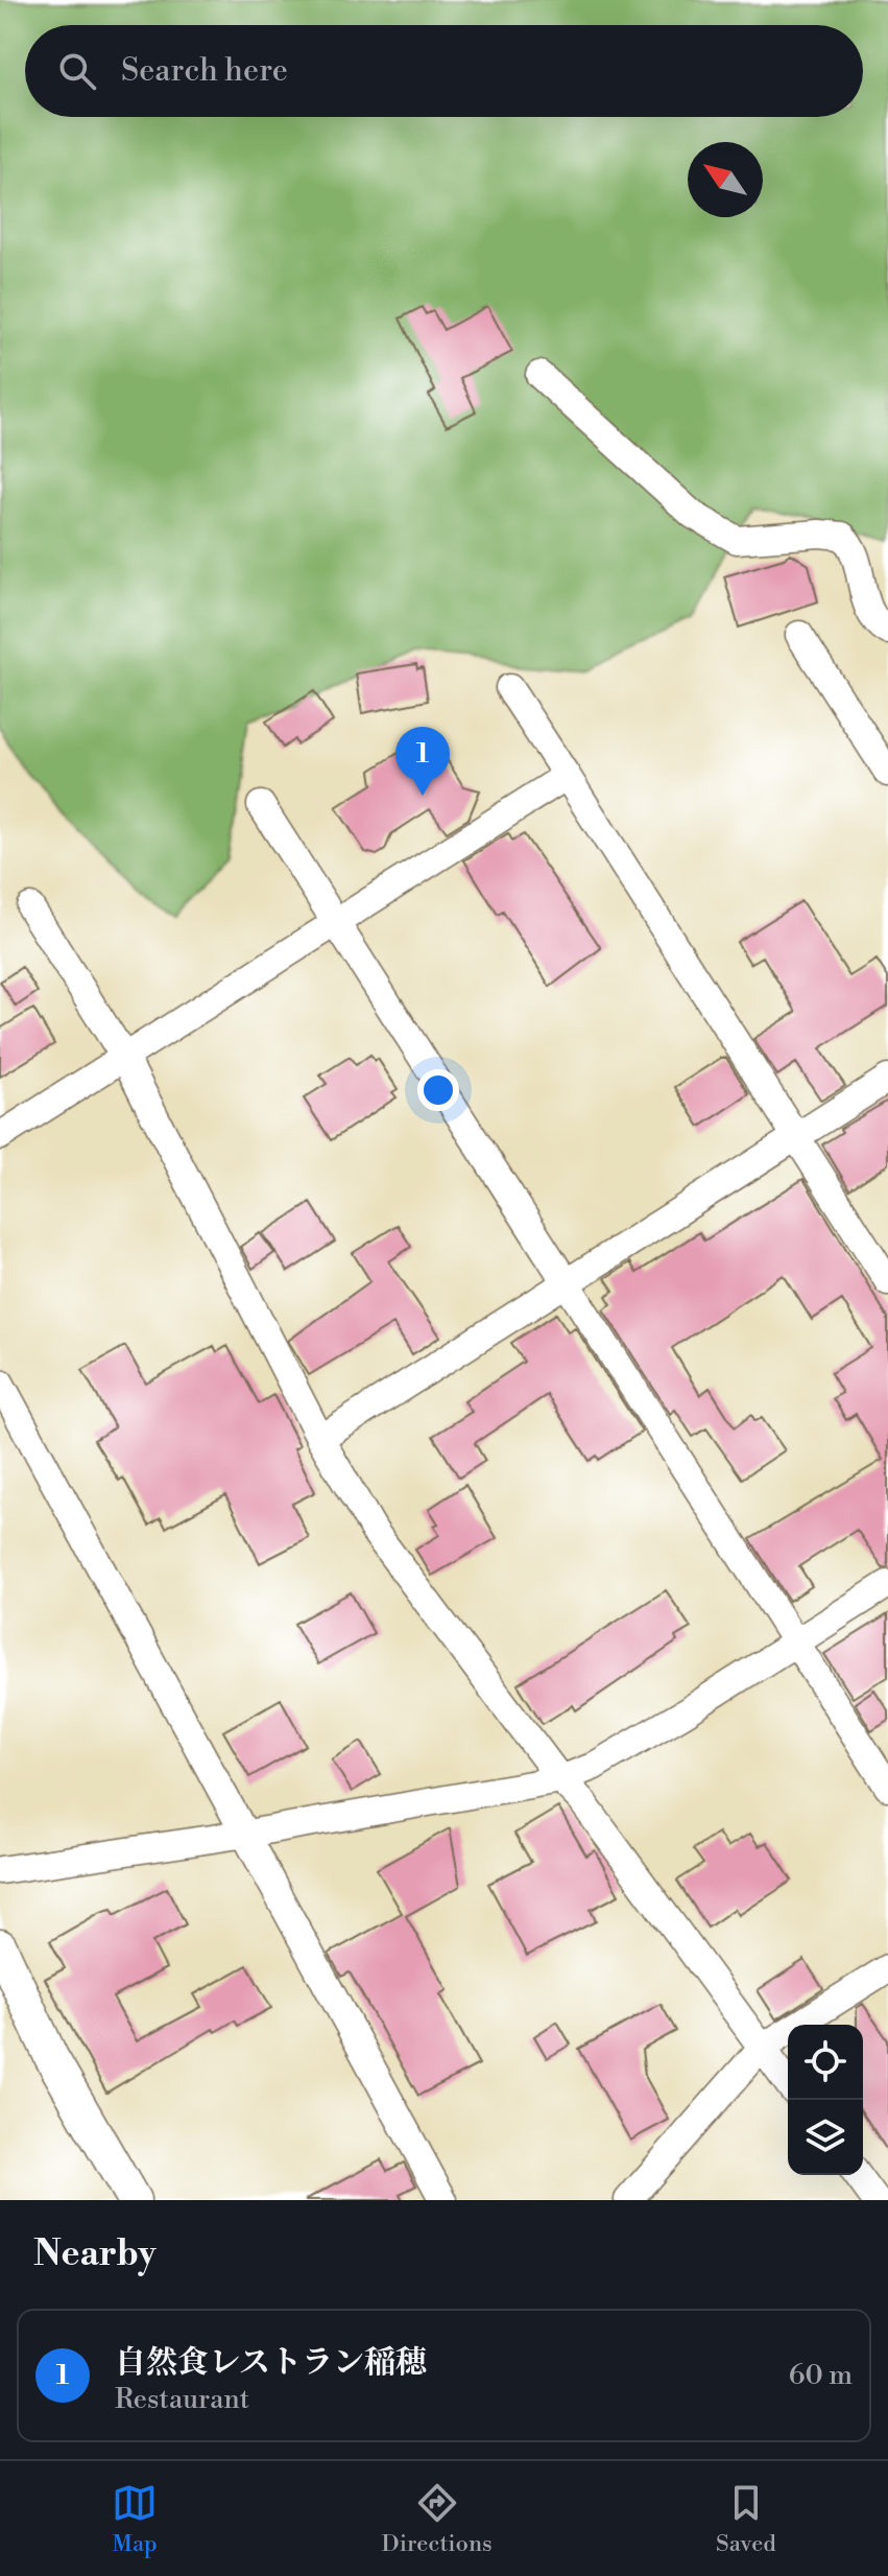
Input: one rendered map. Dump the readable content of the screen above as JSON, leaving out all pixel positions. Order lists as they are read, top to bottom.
{
  "north": "top left",
  "page": {
    "search": "Search here",
    "pins": "1",
    "heading": "Nearby",
    "list": [
      {
        "mark": "1",
        "name": "自然食レストラン稲穂",
        "note": "Restaurant",
        "value": "60 m"
      }
    ],
    "nav": ["Map", "Directions", "Saved"]
  }
}
